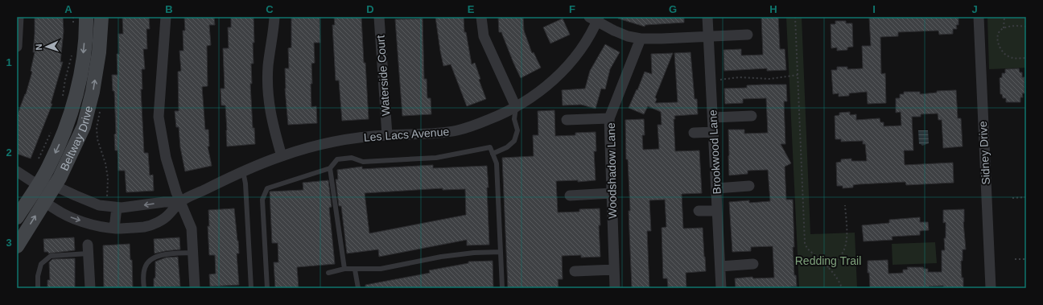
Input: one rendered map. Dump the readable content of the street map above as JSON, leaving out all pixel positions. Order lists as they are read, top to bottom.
{
  "streets": {
    "street": [
      "Waterside Court",
      "Les Lacs Avenue",
      "Beltway Drive",
      "Brookwood Lane",
      "Sidney Drive",
      "Woodshadow Lane"
    ]
  },
  "crossings": [
    ["Waterside Court", "Les Lacs Avenue"],
    ["Les Lacs Avenue", "Beltway Drive"]
  ],
  "parks": ["Redding Trail"],
  "north": "left",
  "grid": {
    "columns": [
      "A",
      "B",
      "C",
      "D",
      "E",
      "F",
      "G",
      "H",
      "I",
      "J"
    ],
    "rows": ["1", "2", "3"]
  }
}
